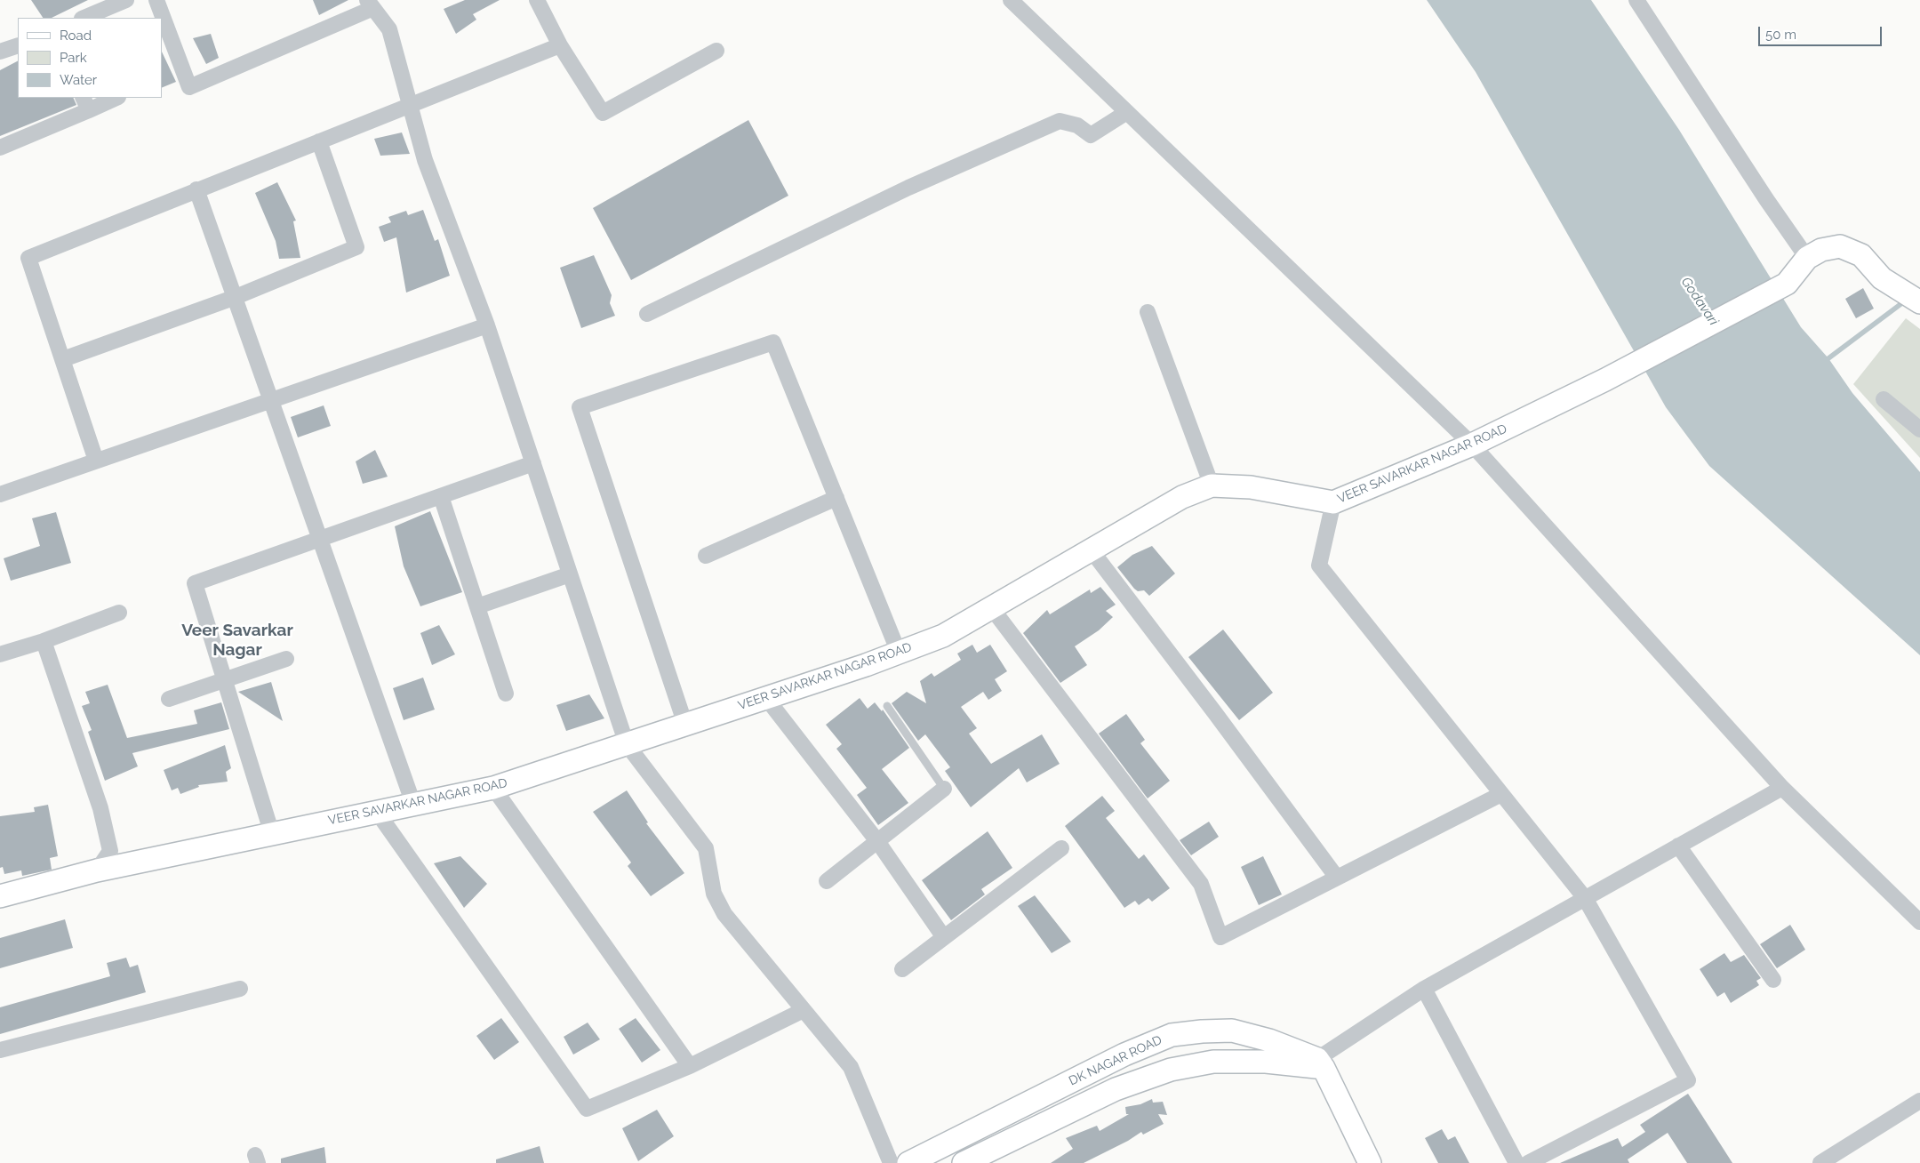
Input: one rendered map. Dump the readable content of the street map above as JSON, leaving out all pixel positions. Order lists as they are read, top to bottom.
{
  "streets": {
    "street": ["VEER SAVARKAR NAGAR ROAD", "DK NAGAR ROAD"]
  },
  "districts": ["Veer Savarkar Nagar"],
  "water": ["Godavari"],
  "legend": ["Road", "Park", "Water"],
  "scale_bar": "50 m"
}
